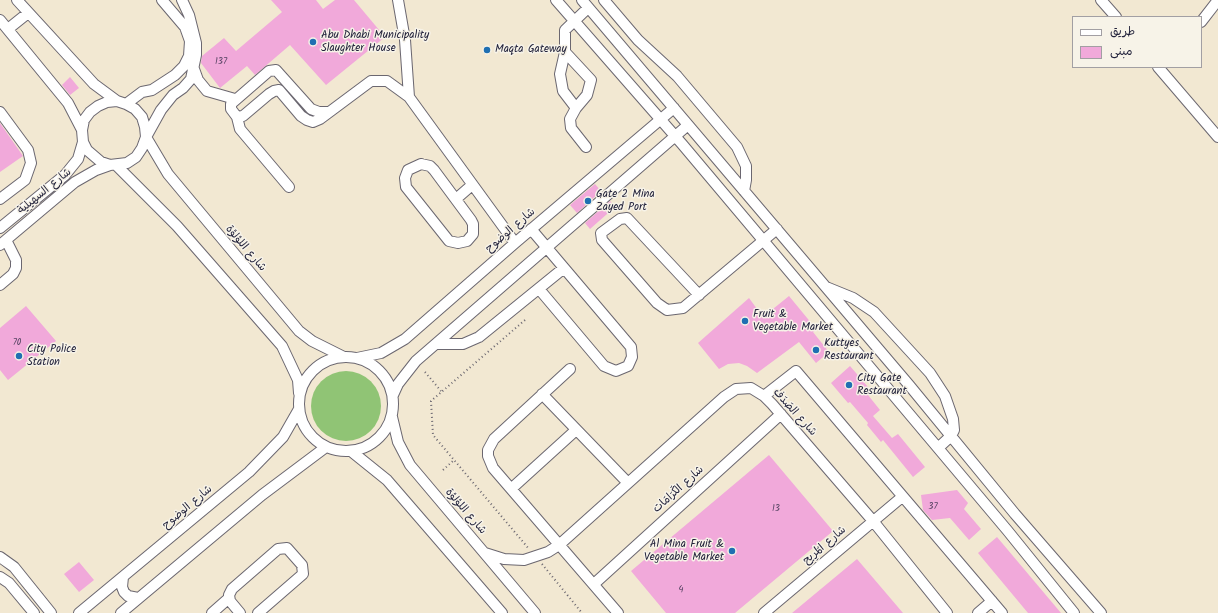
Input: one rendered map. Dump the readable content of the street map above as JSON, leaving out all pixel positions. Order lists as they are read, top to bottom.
{
  "streets": {
    "street": [
      "شارع السهيلية",
      "شارع الوضوح",
      "شارع اللؤلؤة",
      "شارع الصَدَف",
      "شارع الكَرَامَات",
      "شارع المُرِيح"
    ]
  },
  "crossings": [
    ["شارع السهيلية", "شارع اللؤلؤة"],
    ["شارع الوضوح", "شارع اللؤلؤة"],
    ["شارع اللؤلؤة", "شارع الصَدَف"],
    ["شارع الصَدَف", "شارع الكَرَامَات"],
    ["شارع الصَدَف", "شارع المُرِيح"]
  ],
  "places": [
    "Abu Dhabi Municipality Slaughter House",
    "Maqta Gateway",
    "Gate 2 Mina Zayed Port",
    "Fruit & Vegetable Market",
    "Kuttyes Restaurant",
    "City Police Station",
    "City Gate Restaurant",
    "Al Mina Fruit & Vegetable Market"
  ],
  "house_numbers": [
    "137",
    "70",
    "37",
    "13",
    "4"
  ],
  "legend": ["طريق", "مبنى"]
}
